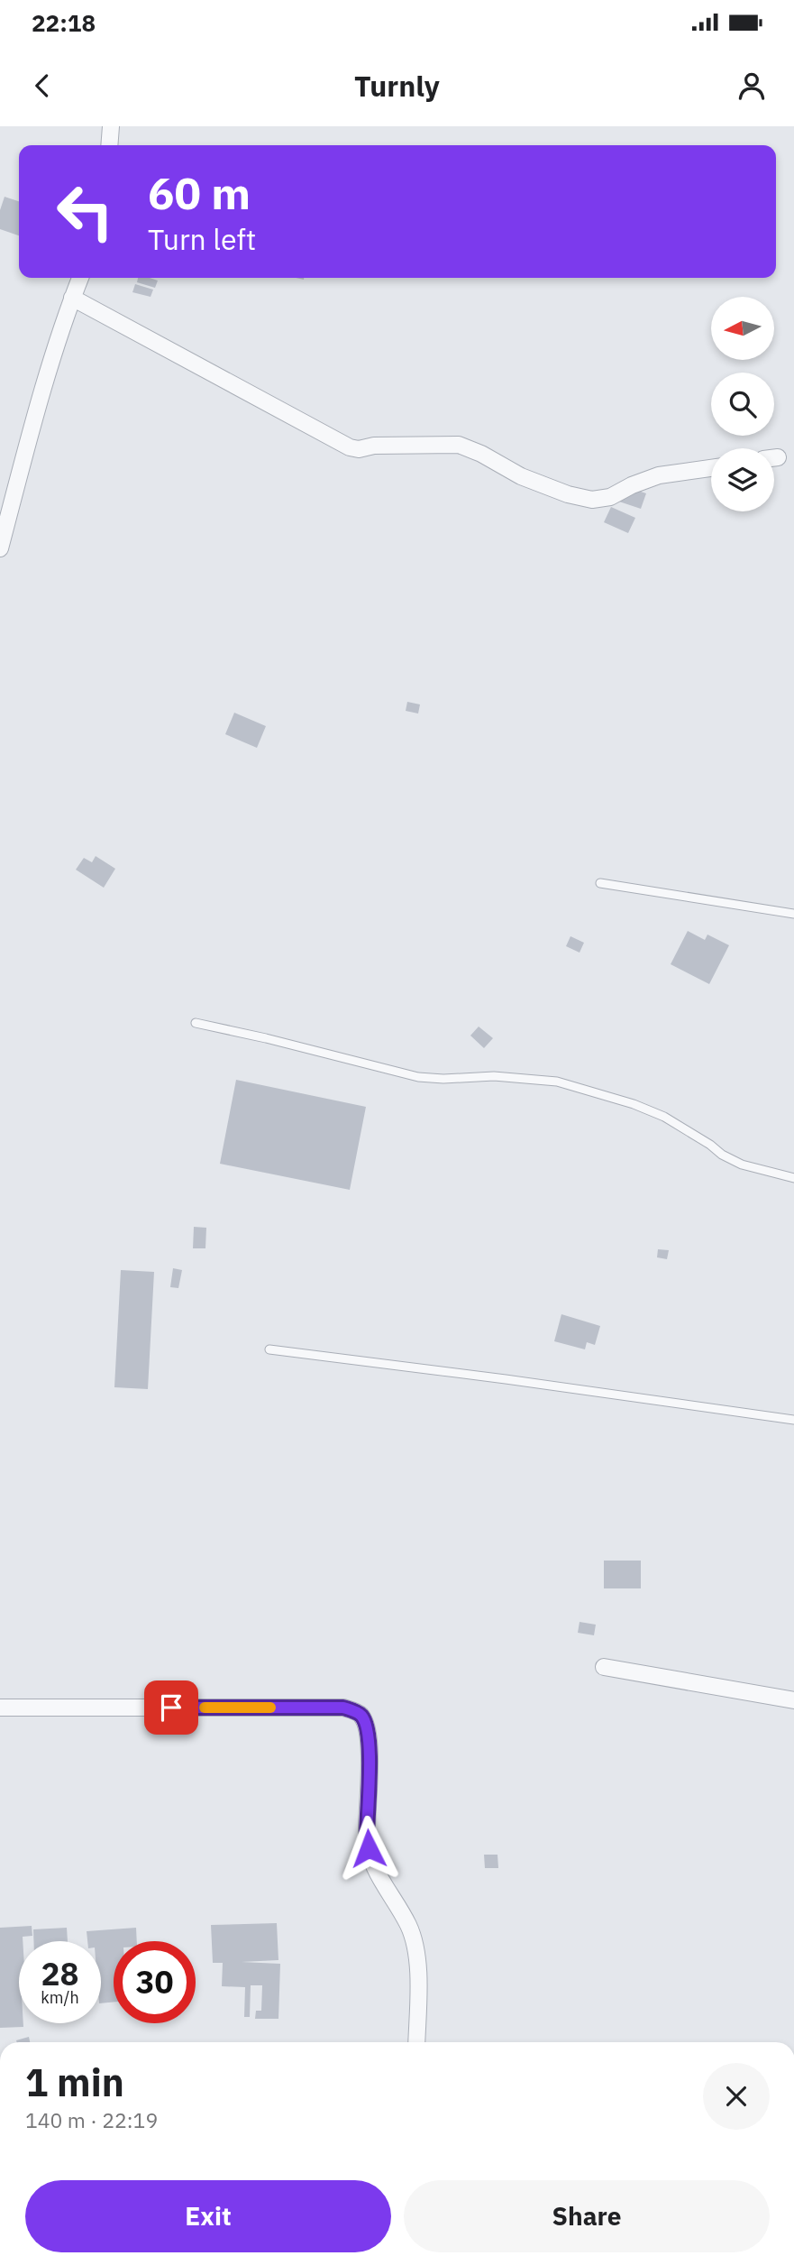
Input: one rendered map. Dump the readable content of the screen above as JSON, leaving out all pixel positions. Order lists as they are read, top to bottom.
{
  "north": "left",
  "page": {
    "status": "22:18",
    "header": "Turnly",
    "turn": ["60 m", "Turn left"],
    "speed": "28 km/h",
    "limit": "30",
    "heading": ["1 min", "140 m · 22:19"],
    "buttons": ["Exit", "Share"]
  }
}
